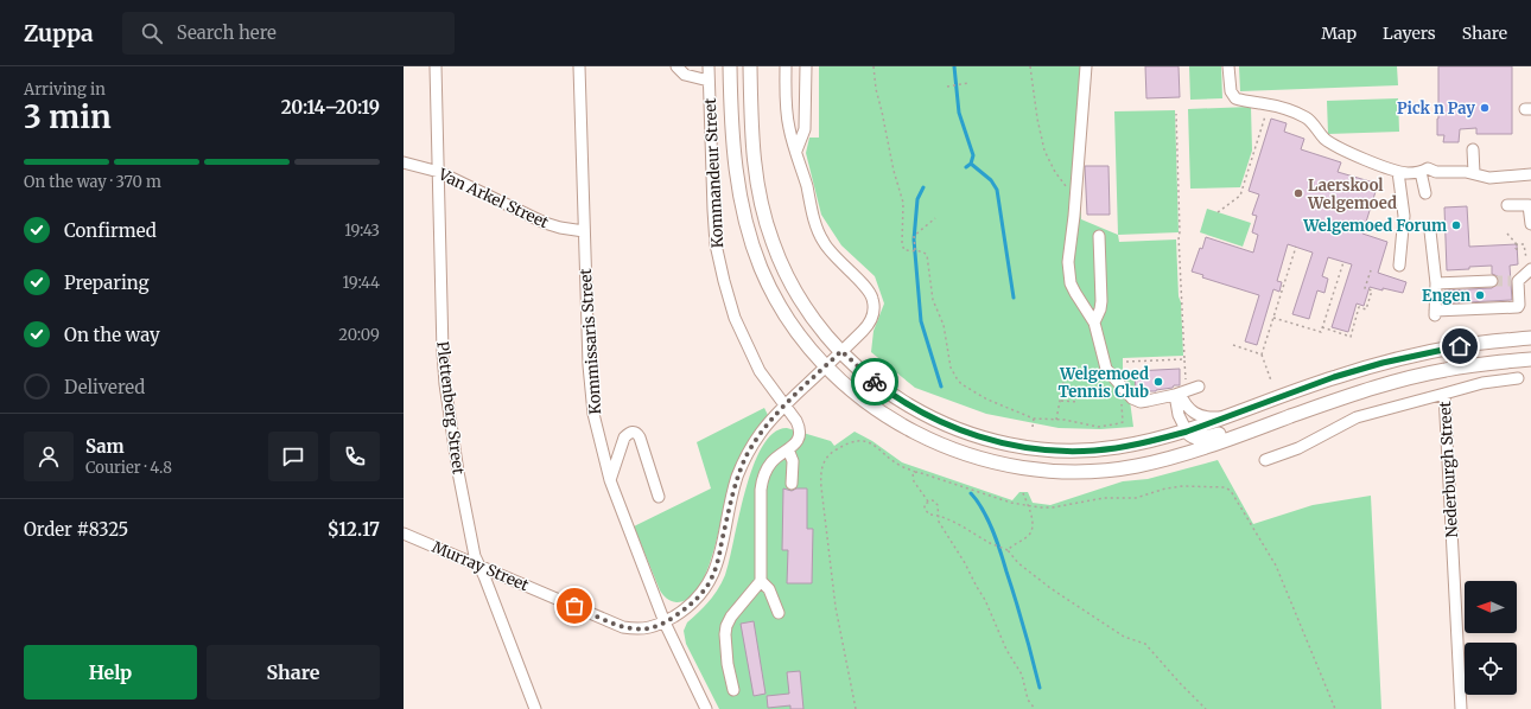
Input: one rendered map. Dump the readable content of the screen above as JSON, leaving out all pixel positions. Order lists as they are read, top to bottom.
{
  "streets": {
    "street": [
      "Kommandeur Street",
      "Van Arkel Street",
      "Kommissaris Street",
      "Plettenberg Street",
      "Nederburgh Street",
      "Murray Street"
    ]
  },
  "crossings": [
    ["Van Arkel Street", "Kommissaris Street"],
    ["Van Arkel Street", "Plettenberg Street"],
    ["Kommissaris Street", "Murray Street"],
    ["Plettenberg Street", "Murray Street"]
  ],
  "places": [
    "Pick n Pay",
    "Laerskool Welgemoed",
    "Welgemoed Forum",
    "Engen",
    "Welgemoed Tennis Club"
  ],
  "north": "left",
  "page": {
    "header": "Zuppa",
    "search": "Search here",
    "nav": ["Map", "Layers", "Share"],
    "heading": ["3 min", "Arriving in", "20:14–20:19"],
    "panel": [
      "Sam",
      "Courier · 4.8",
      "Order #8325",
      "$12.17"
    ],
    "bar": "On the way · 370 m",
    "list": [
      ["Confirmed", "19:43"],
      ["Preparing", "19:44"],
      ["On the way", "20:09"],
      "Delivered"
    ],
    "buttons": ["Help", "Share"]
  }
}
